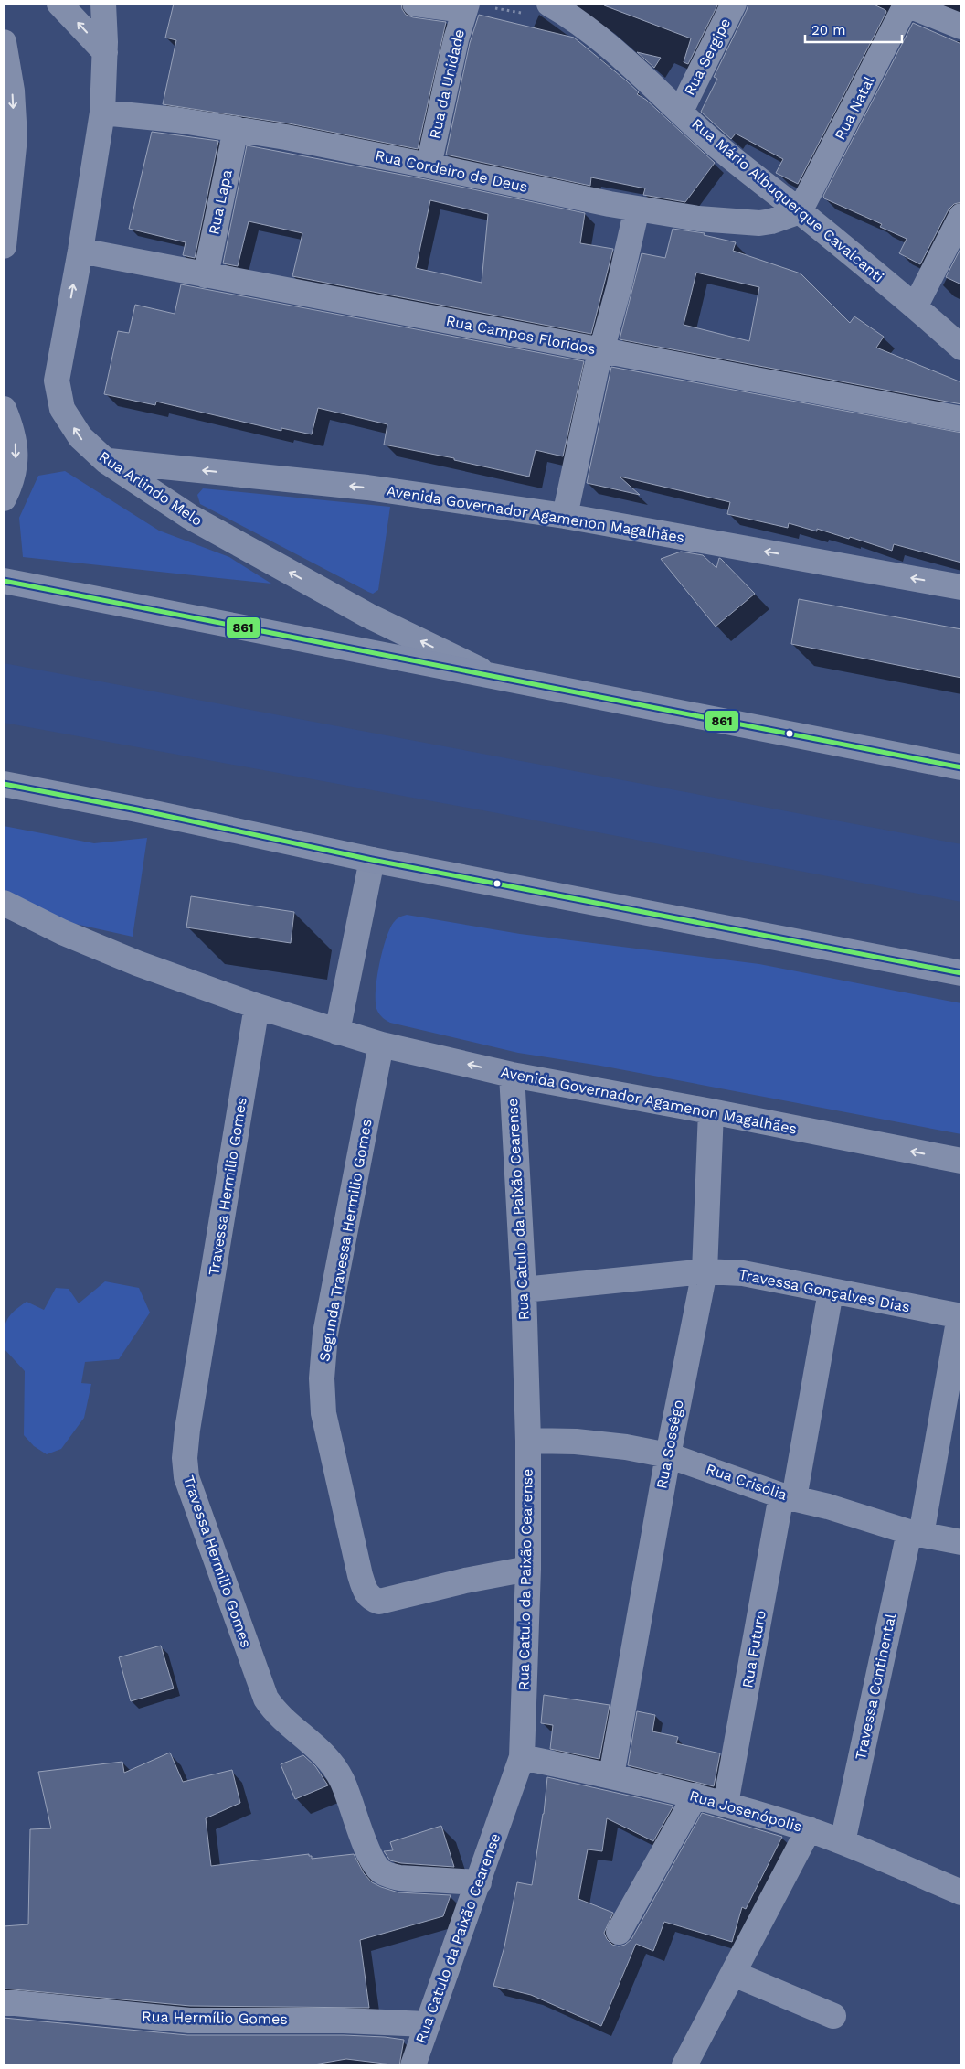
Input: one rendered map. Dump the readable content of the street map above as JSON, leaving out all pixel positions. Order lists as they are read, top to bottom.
{
  "streets": {
    "street": [
      "Rua Sergipe",
      "Rua da Unidade",
      "Rua Natal",
      "Rua Cordeiro de Deus",
      "Rua Mário Albuquerque Cavalcanti",
      "Rua Lapa",
      "Rua Campos Floridos",
      "Rua Arlindo Melo",
      "Avenida Governador Agamenon Magalhães",
      "Travessa Hermilio Gomes",
      "Rua Catulo da Paixão Cearense",
      "Segunda Travessa Hermilio Gomes",
      "Travessa Gonçalves Dias",
      "Rua Sossêgo",
      "Rua Crisólia",
      "Rua Futuro",
      "Travessa Continental",
      "Rua Josenópolis",
      "Rua Hermílio Gomes"
    ]
  },
  "crossings": [
    ["Rua Sergipe", "Rua Mário Albuquerque Cavalcanti"],
    ["Rua da Unidade", "Rua Cordeiro de Deus"],
    ["Rua Natal", "Rua Cordeiro de Deus"],
    ["Rua Natal", "Rua Mário Albuquerque Cavalcanti"],
    ["Rua Cordeiro de Deus", "Rua Mário Albuquerque Cavalcanti"],
    ["Rua Cordeiro de Deus", "Rua Lapa"],
    ["Rua Cordeiro de Deus", "Rua Arlindo Melo"],
    ["Rua Lapa", "Rua Campos Floridos"],
    ["Rua Campos Floridos", "Rua Arlindo Melo"],
    ["Rua Arlindo Melo", "Avenida Governador Agamenon Magalhães"],
    ["Avenida Governador Agamenon Magalhães", "Travessa Hermilio Gomes"],
    ["Avenida Governador Agamenon Magalhães", "Rua Catulo da Paixão Cearense"],
    ["Avenida Governador Agamenon Magalhães", "Segunda Travessa Hermilio Gomes"],
    ["Avenida Governador Agamenon Magalhães", "Rua Sossêgo"],
    ["Travessa Hermilio Gomes", "Rua Catulo da Paixão Cearense"],
    ["Rua Catulo da Paixão Cearense", "Segunda Travessa Hermilio Gomes"],
    ["Rua Catulo da Paixão Cearense", "Travessa Gonçalves Dias"],
    ["Rua Catulo da Paixão Cearense", "Rua Crisólia"],
    ["Rua Catulo da Paixão Cearense", "Rua Josenópolis"],
    ["Rua Catulo da Paixão Cearense", "Rua Hermílio Gomes"],
    ["Travessa Gonçalves Dias", "Rua Sossêgo"],
    ["Travessa Gonçalves Dias", "Rua Futuro"],
    ["Travessa Gonçalves Dias", "Travessa Continental"],
    ["Rua Sossêgo", "Rua Crisólia"],
    ["Rua Sossêgo", "Rua Josenópolis"],
    ["Rua Crisólia", "Rua Futuro"],
    ["Rua Crisólia", "Travessa Continental"],
    ["Rua Futuro", "Rua Josenópolis"],
    ["Travessa Continental", "Rua Josenópolis"]
  ],
  "one_way": ["Rua Arlindo Melo", "Avenida Governador Agamenon Magalhães"],
  "lines": ["transit line 861"],
  "scale_bar": "20 m"
}
